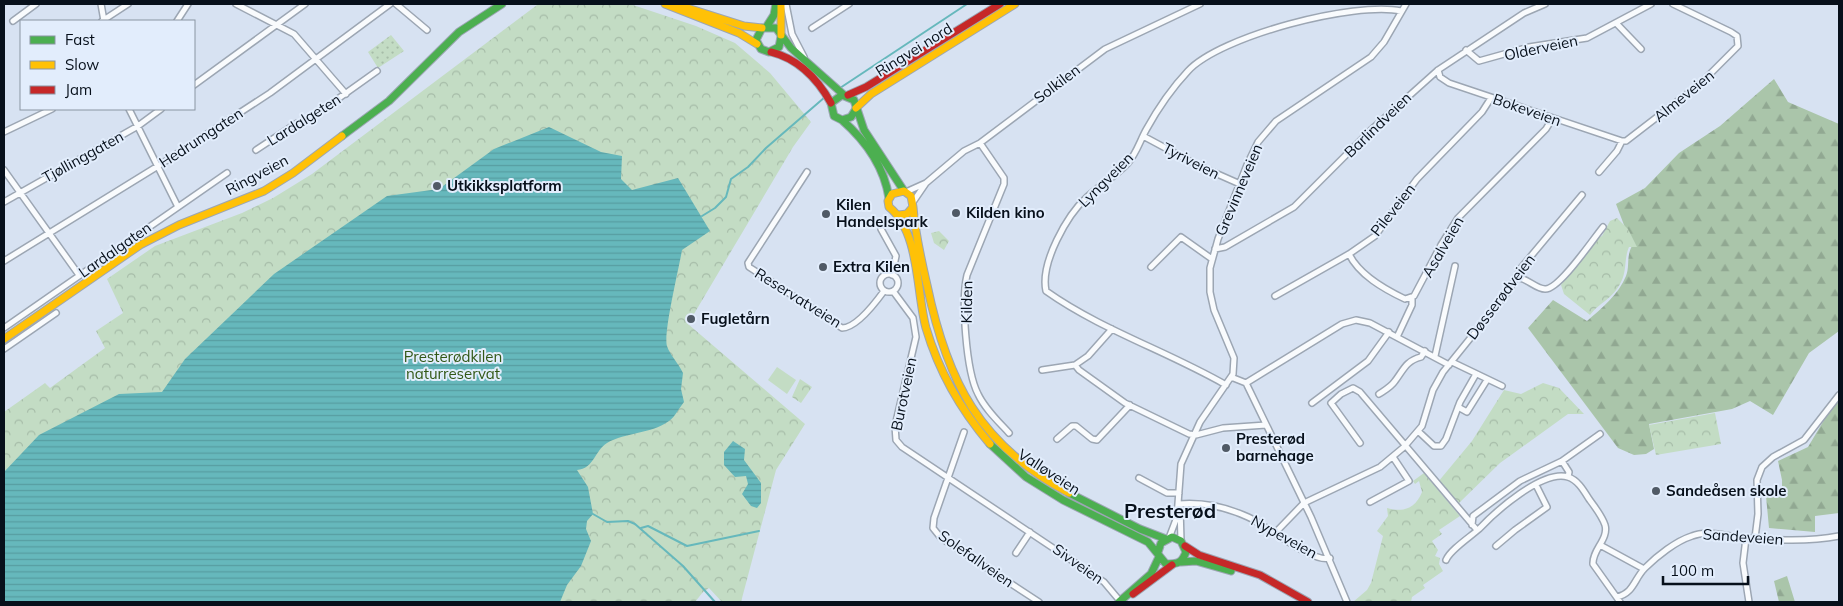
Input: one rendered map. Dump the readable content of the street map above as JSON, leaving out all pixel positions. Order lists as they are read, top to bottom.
{
  "streets": {
    "main road": ["Ringvei nord", "Ringveien", "Valløveien"],
    "street": [
      "Olderveien",
      "Solkilen",
      "Almeveien",
      "Bokeveien",
      "Lardalgeten",
      "Barlindveien",
      "Hedrumgaten",
      "Tjøllinggaten",
      "Tyriveien",
      "Lyngveien",
      "Grevinneveien",
      "Pileveien",
      "Asalveien",
      "Lardalgaten",
      "Døsserødveien",
      "Reservatveien",
      "Kilden",
      "Burotveien",
      "Nypeveien",
      "Sandeveien",
      "Solefallveien",
      "Sivveien"
    ]
  },
  "crossings": [
    ["Olderveien", "Barlindveien"],
    ["Ringvei nord", "Valløveien"],
    ["Solkilen", "Kilden"],
    ["Solkilen", "Valløveien"],
    ["Almeveien", "Bokeveien"],
    ["Bokeveien", "Barlindveien"],
    ["Bokeveien", "Pileveien"],
    ["Bokeveien", "Asalveien"],
    ["Barlindveien", "Grevinneveien"],
    ["Tyriveien", "Lyngveien"],
    ["Tyriveien", "Grevinneveien"],
    ["Lyngveien", "Grevinneveien"],
    ["Døsserødveien", "Nypeveien"],
    ["Reservatveien", "Burotveien"],
    ["Burotveien", "Solefallveien"],
    ["Burotveien", "Sivveien"],
    ["Solefallveien", "Sivveien"]
  ],
  "districts": ["Presterød"],
  "parks": ["Presterødkilen naturreservat"],
  "places": [
    "Utkikksplatform",
    "Kilden kino",
    "Kilen Handelspark",
    "Extra Kilen",
    "Fugletårn",
    "Presterød barnehage",
    "Sandeåsen skole"
  ],
  "legend": ["Fast", "Slow", "Jam"],
  "scale_bar": "100 m"
}
